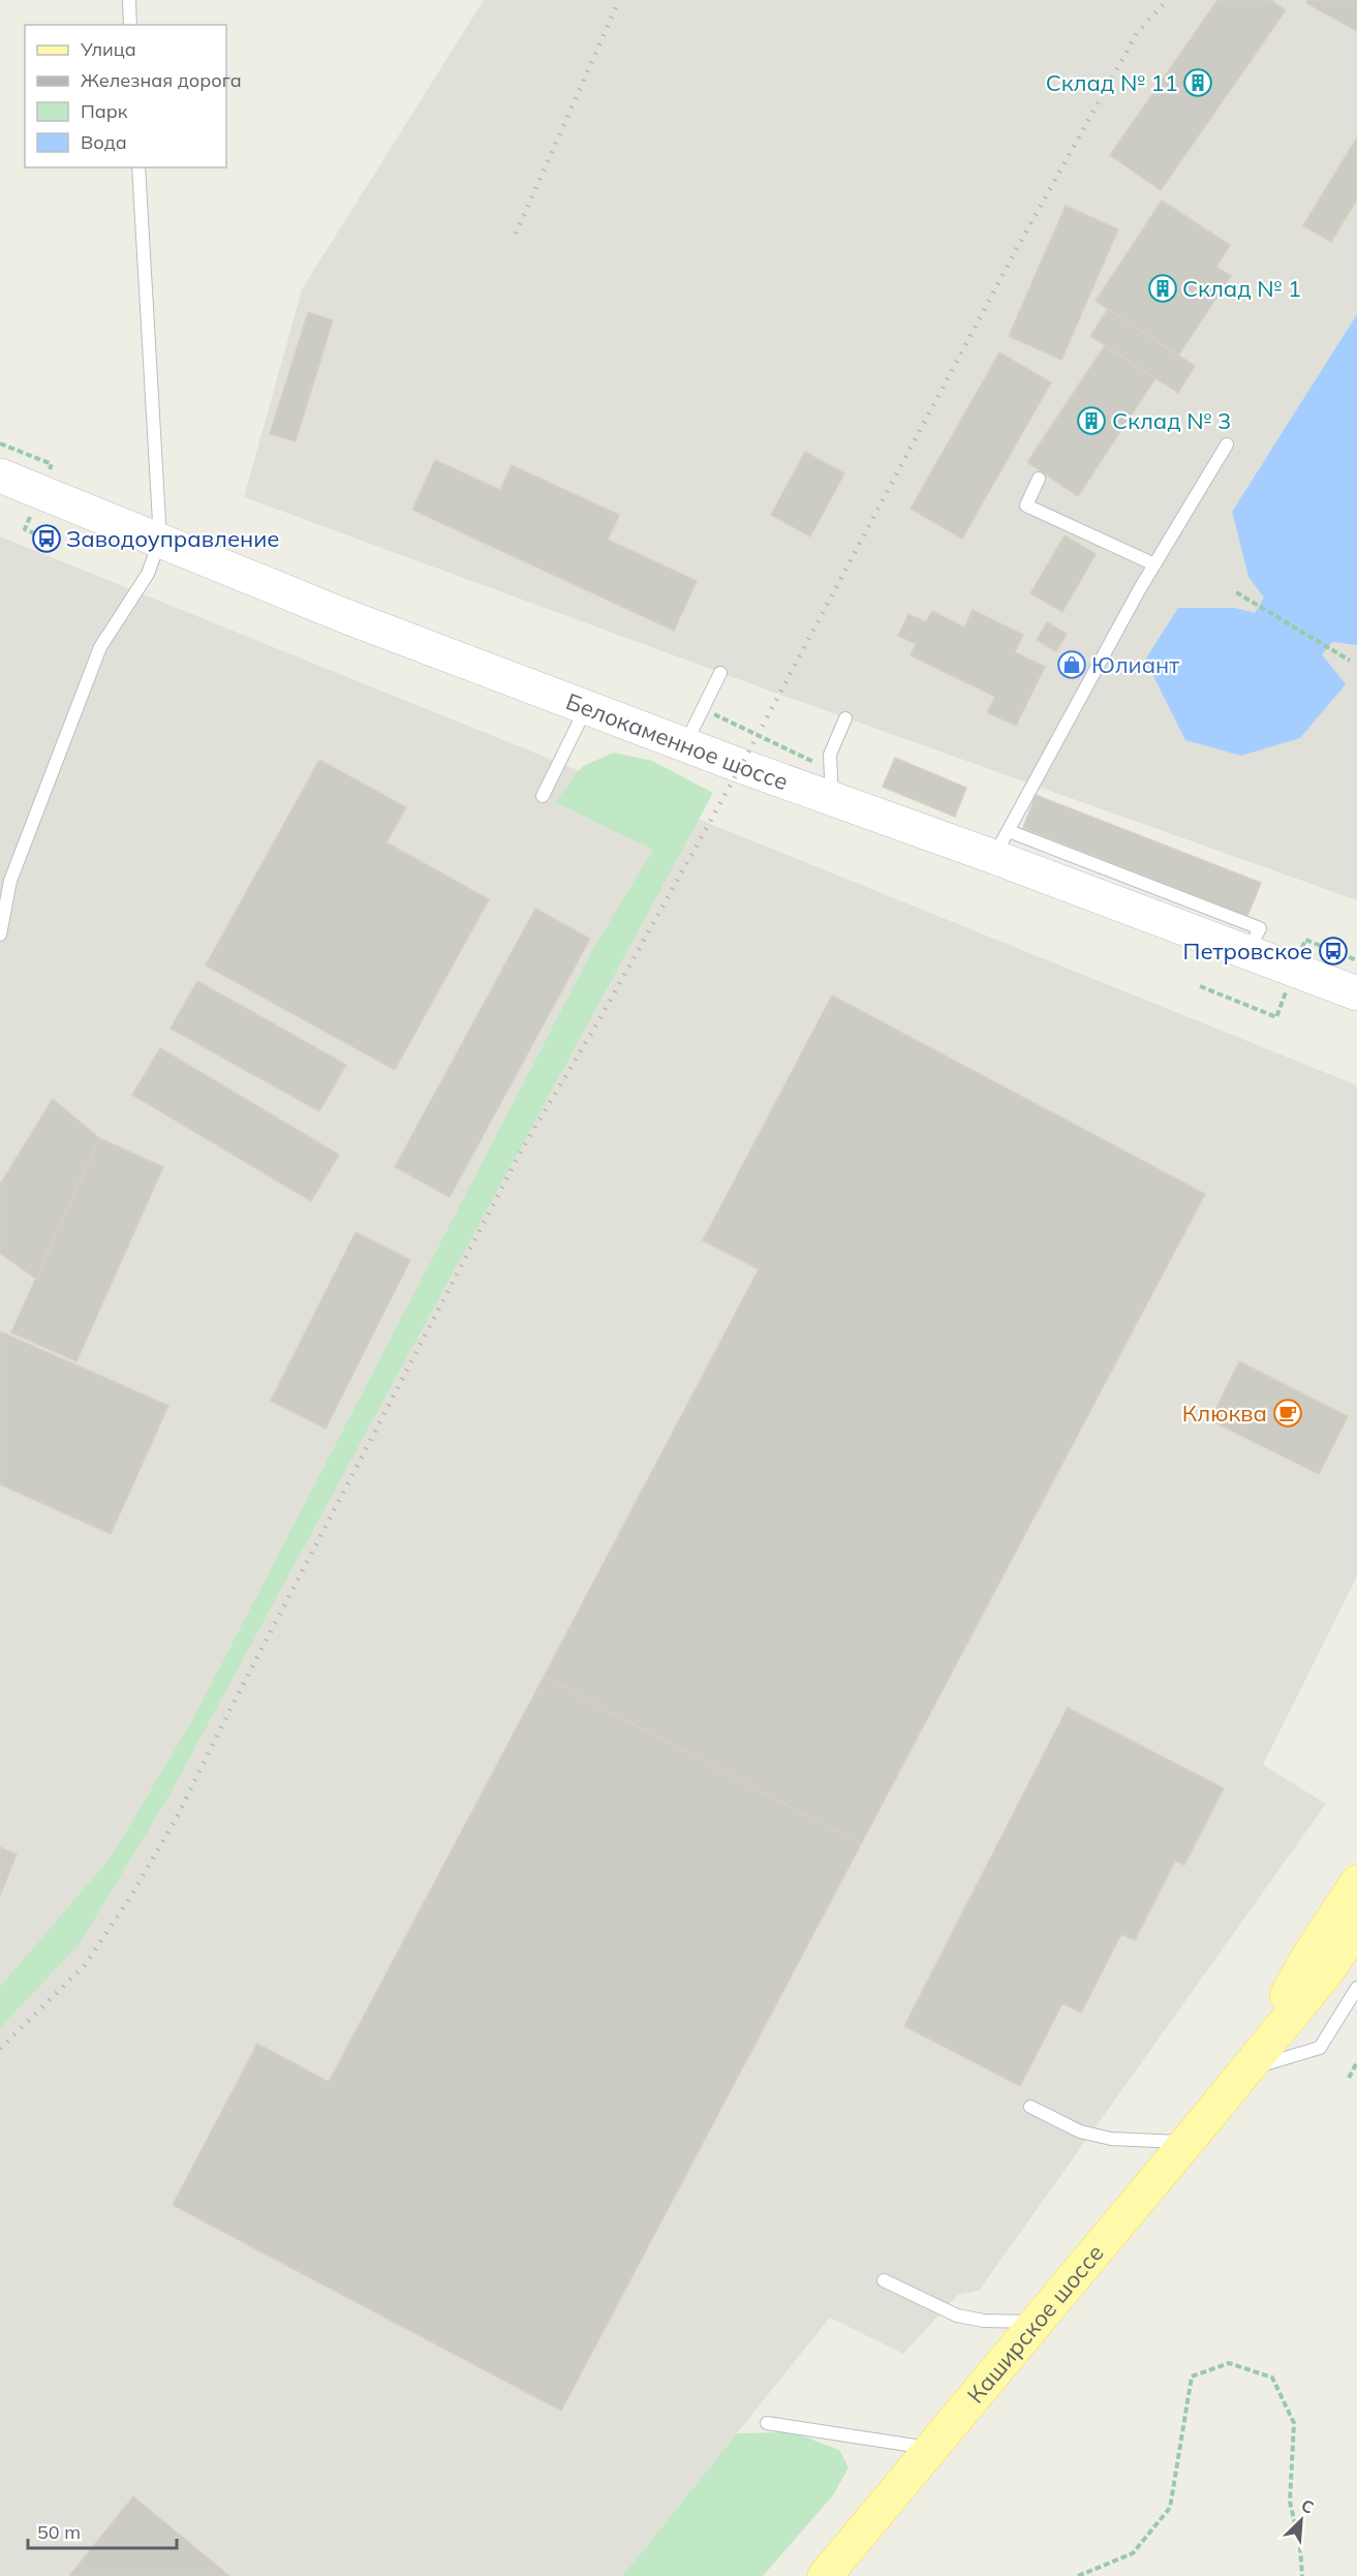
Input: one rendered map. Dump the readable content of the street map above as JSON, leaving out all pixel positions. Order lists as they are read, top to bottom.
{
  "streets": {
    "main road": ["Белокаменное шоссе", "Каширское шоссе"]
  },
  "places": {
    "building": ["Склад № 11", "Склад № 1", "Склад № 3"],
    "bus stop": ["Заводоуправление", "Петровское"],
    "shop": ["Юлиант"],
    "cafe": ["Клюква"]
  },
  "legend": [
    "Улица",
    "Железная дорога",
    "Парк",
    "Вода"
  ],
  "scale_bar": "50 m",
  "north": "top right"
}
